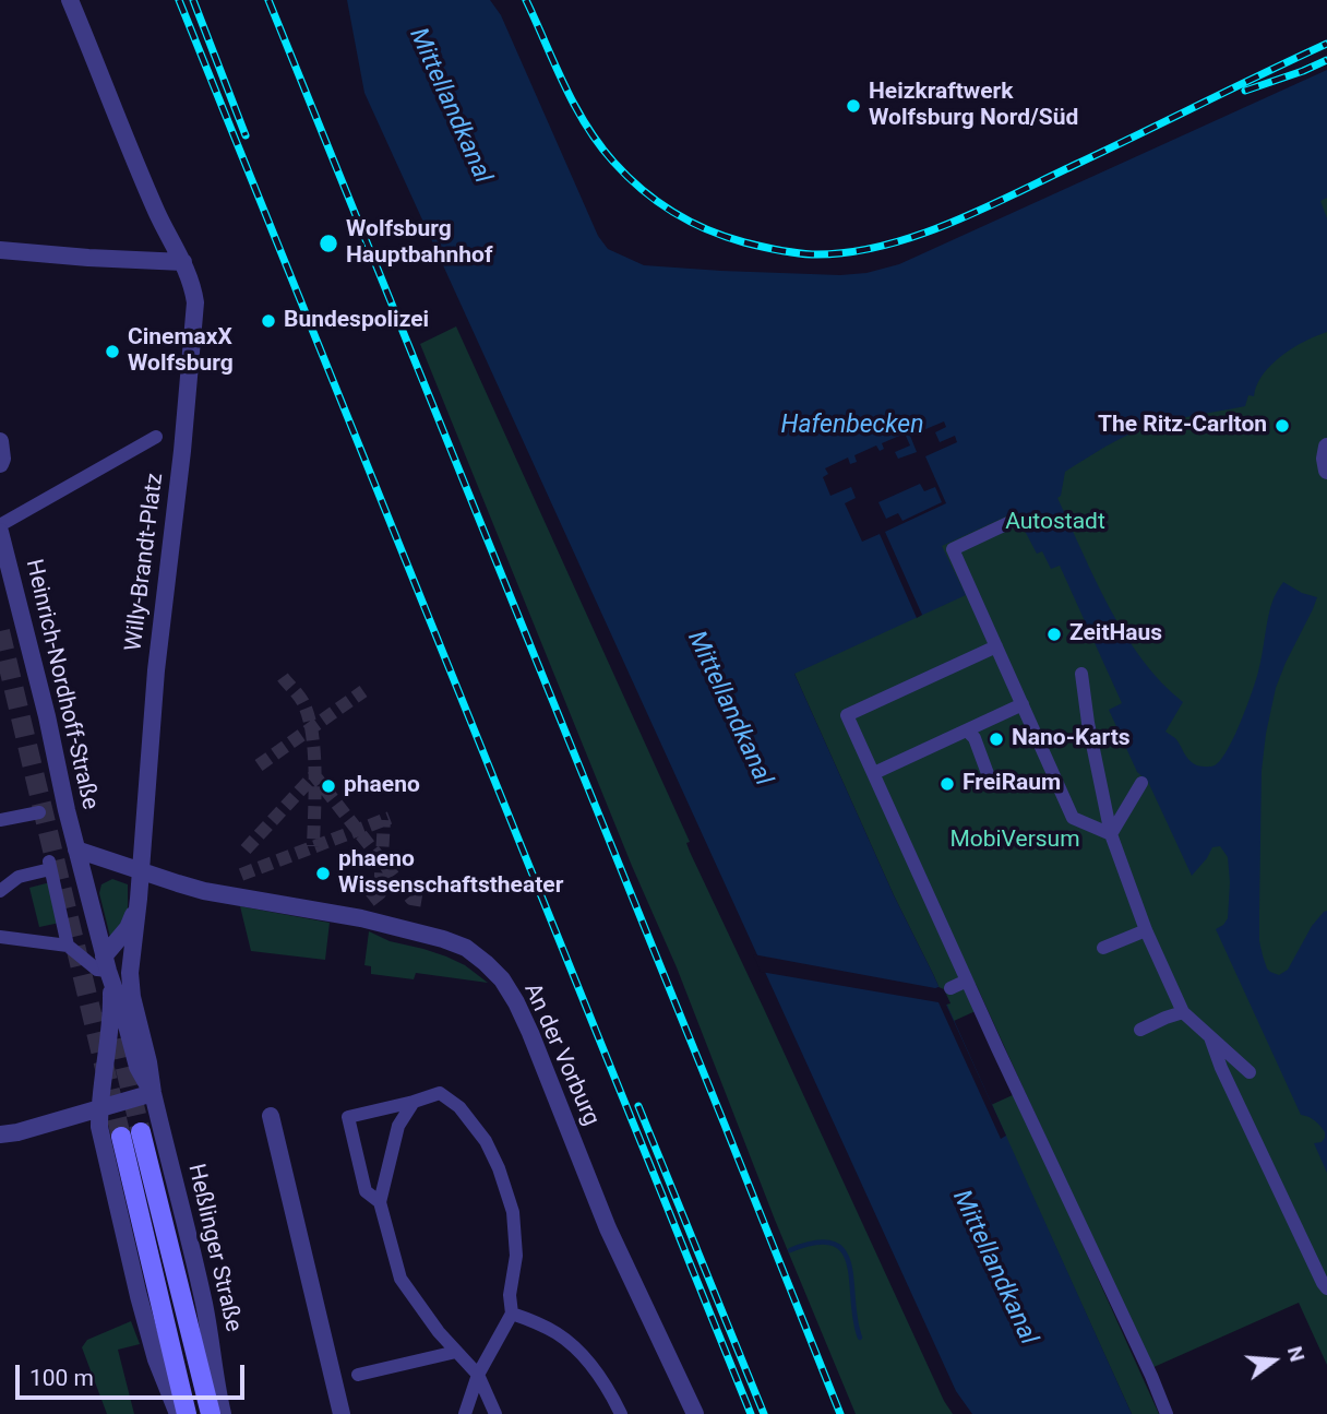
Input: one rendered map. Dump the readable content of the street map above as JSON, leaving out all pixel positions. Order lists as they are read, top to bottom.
{
  "streets": {
    "main road": ["Heßlinger Straße"],
    "street": ["Willy-Brandt-Platz", "Heinrich-Nordhoff-Straße", "An der Vorburg"]
  },
  "crossings": [
    ["Willy-Brandt-Platz", "An der Vorburg"],
    ["Willy-Brandt-Platz", "Heßlinger Straße"],
    ["Heinrich-Nordhoff-Straße", "An der Vorburg"],
    ["Heinrich-Nordhoff-Straße", "Heßlinger Straße"],
    ["An der Vorburg", "Heßlinger Straße"]
  ],
  "water": ["Mittellandkanal", "Hafenbecken"],
  "parks": ["Autostadt", "MobiVersum"],
  "places": [
    "Heizkraftwerk Wolfsburg Nord/Süd",
    "Wolfsburg Hauptbahnhof",
    "Bundespolizei",
    "CinemaxX Wolfsburg",
    "The Ritz-Carlton",
    "ZeitHaus",
    "Nano-Karts",
    "FreiRaum",
    "phaeno",
    "phaeno Wissenschaftstheater"
  ],
  "scale_bar": "100 m",
  "north": "right"
}
